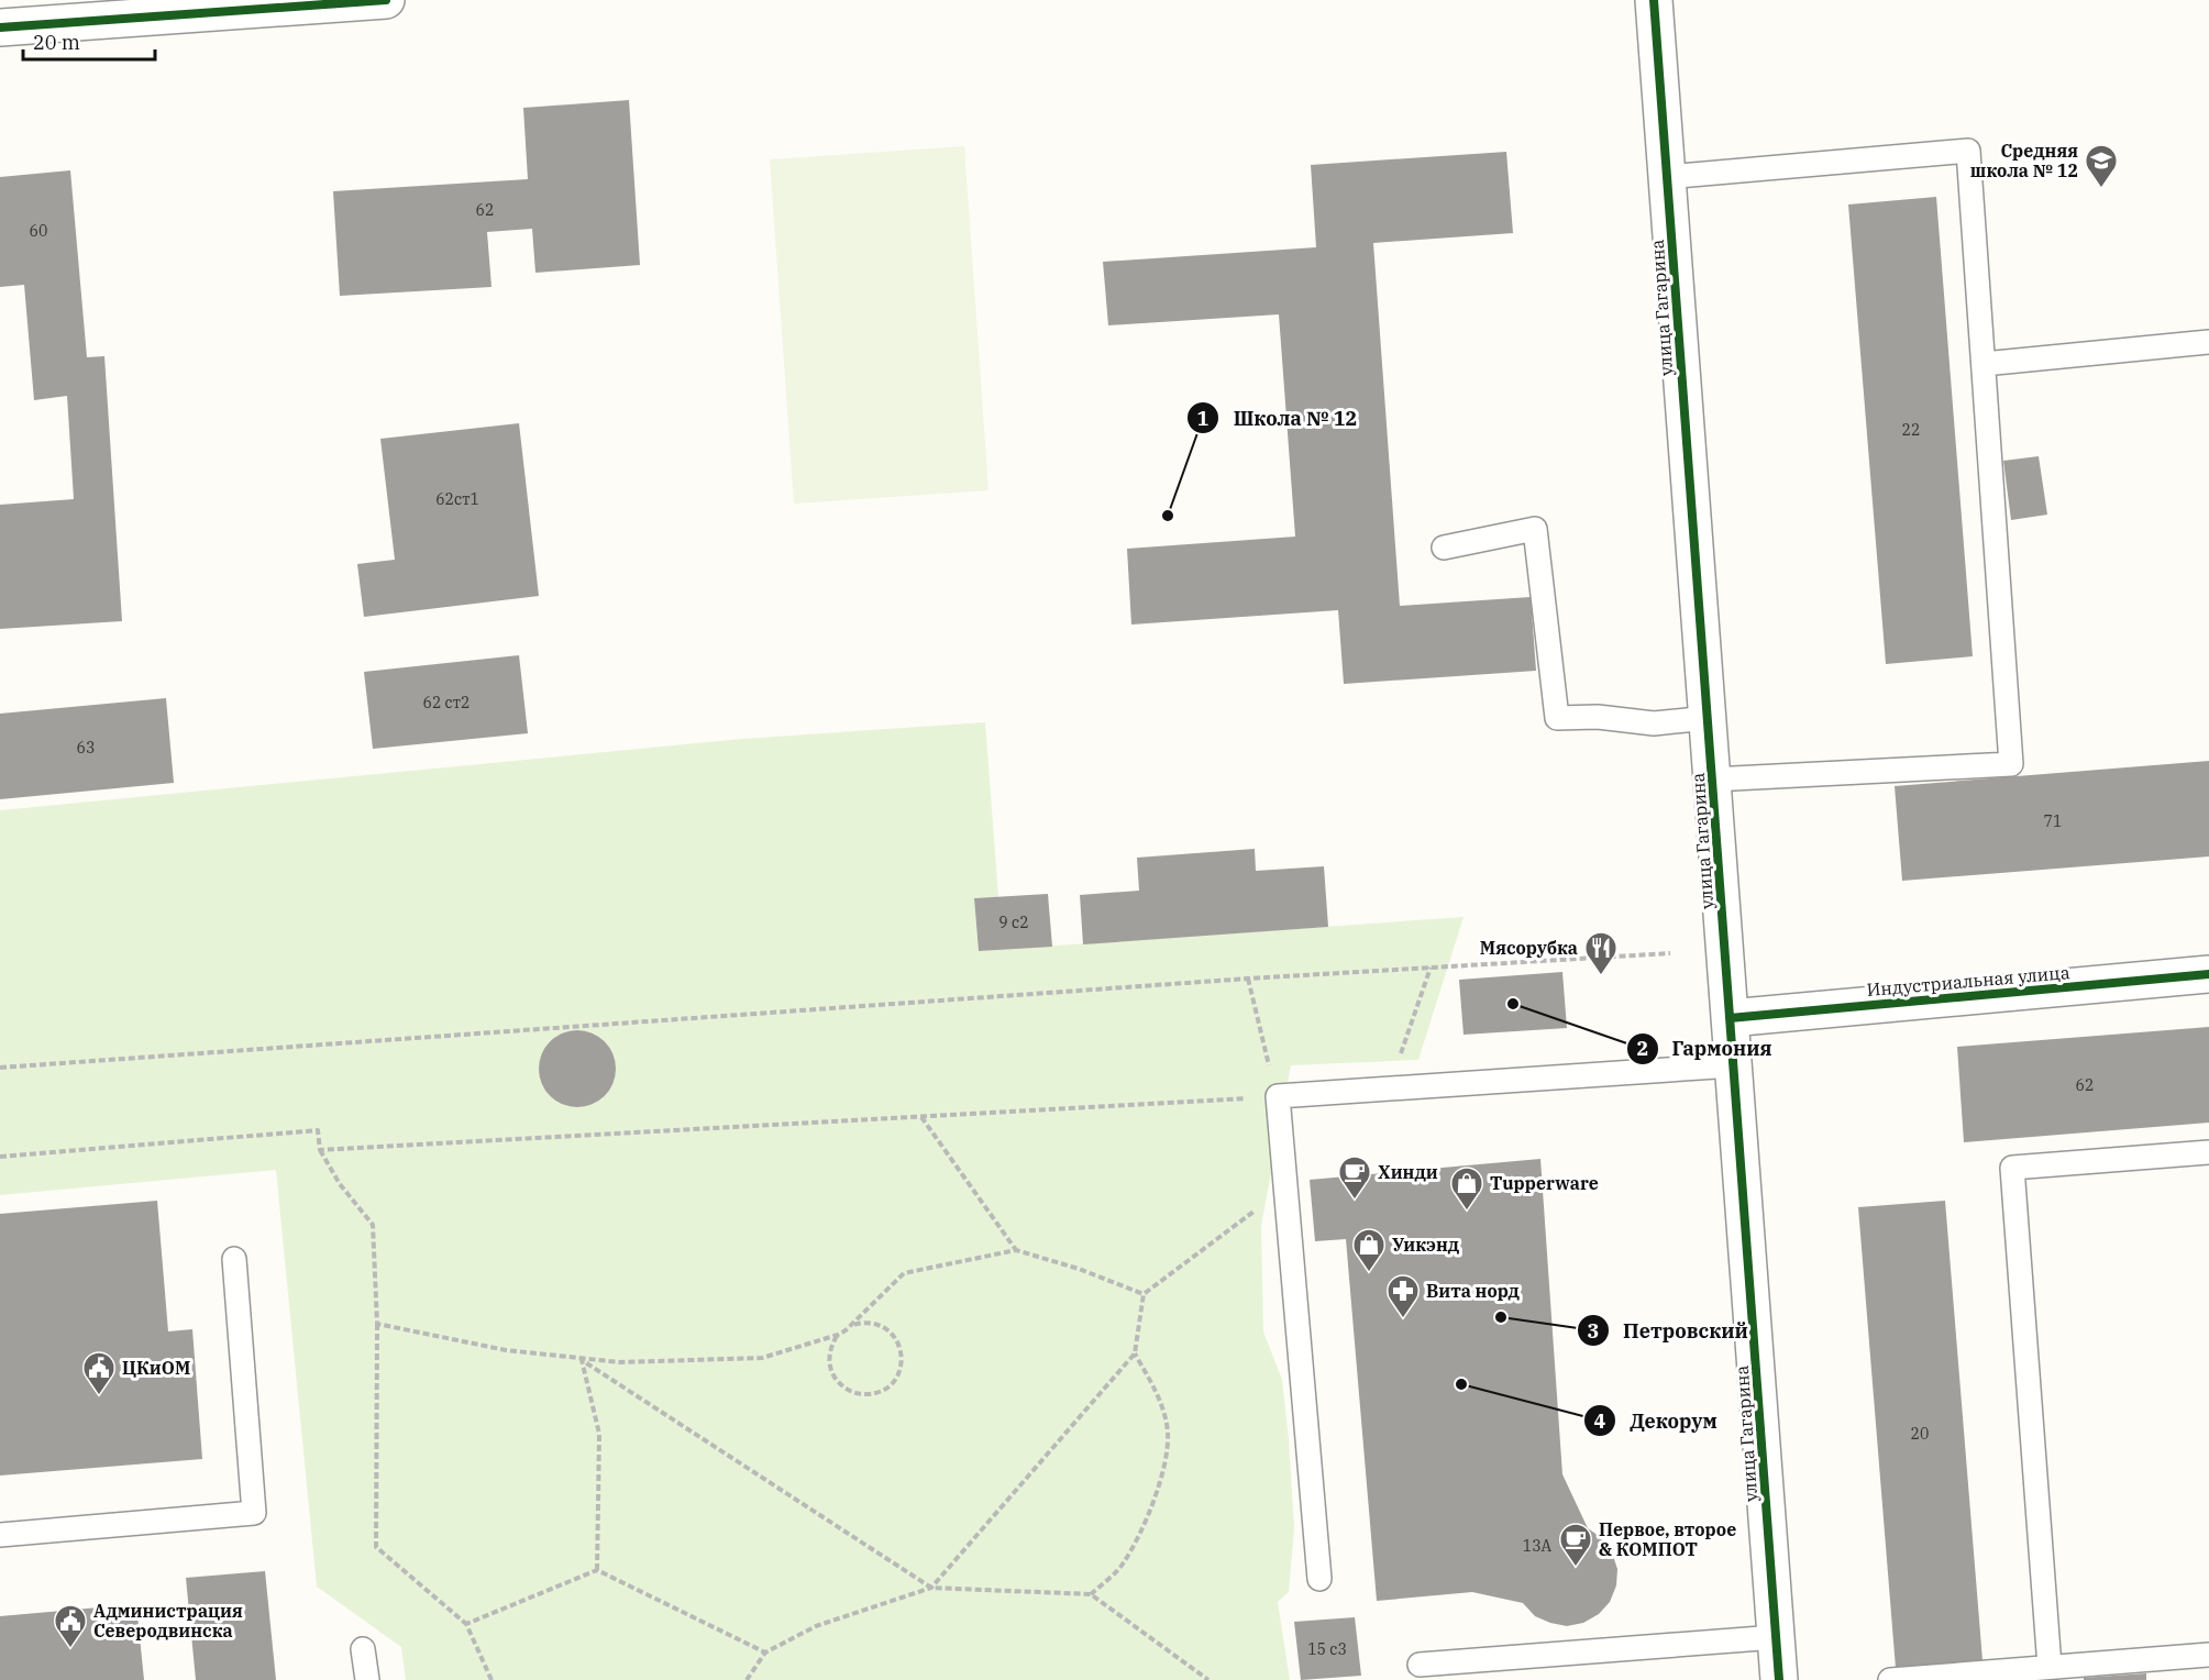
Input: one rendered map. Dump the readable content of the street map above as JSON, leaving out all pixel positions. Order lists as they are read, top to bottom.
{
  "streets": {
    "street": ["улица Гагарина", "Индустриальная улица"]
  },
  "crossings": [
    ["улица Гагарина", "Индустриальная улица"]
  ],
  "places": {
    "school or university": ["Средняя школа № 12"],
    "other": [
      "Школа № 12",
      "Гармония",
      "Петровский",
      "Декорум"
    ],
    "restaurant": ["Мясорубка"],
    "cafe": ["Хинди", "Первое, второе & КОМПОТ"],
    "shop": ["Tupperware", "Уикэнд"],
    "pharmacy": ["Вита норд"],
    "public building": ["ЦКиОМ", "Администрация Северодвинска"]
  },
  "house_numbers": [
    "62",
    "60",
    "22",
    "62ст1",
    "62 ст2",
    "63",
    "71",
    "9 с2",
    "62",
    "20",
    "13А",
    "15 с3"
  ],
  "scale_bar": "20 m"
}
